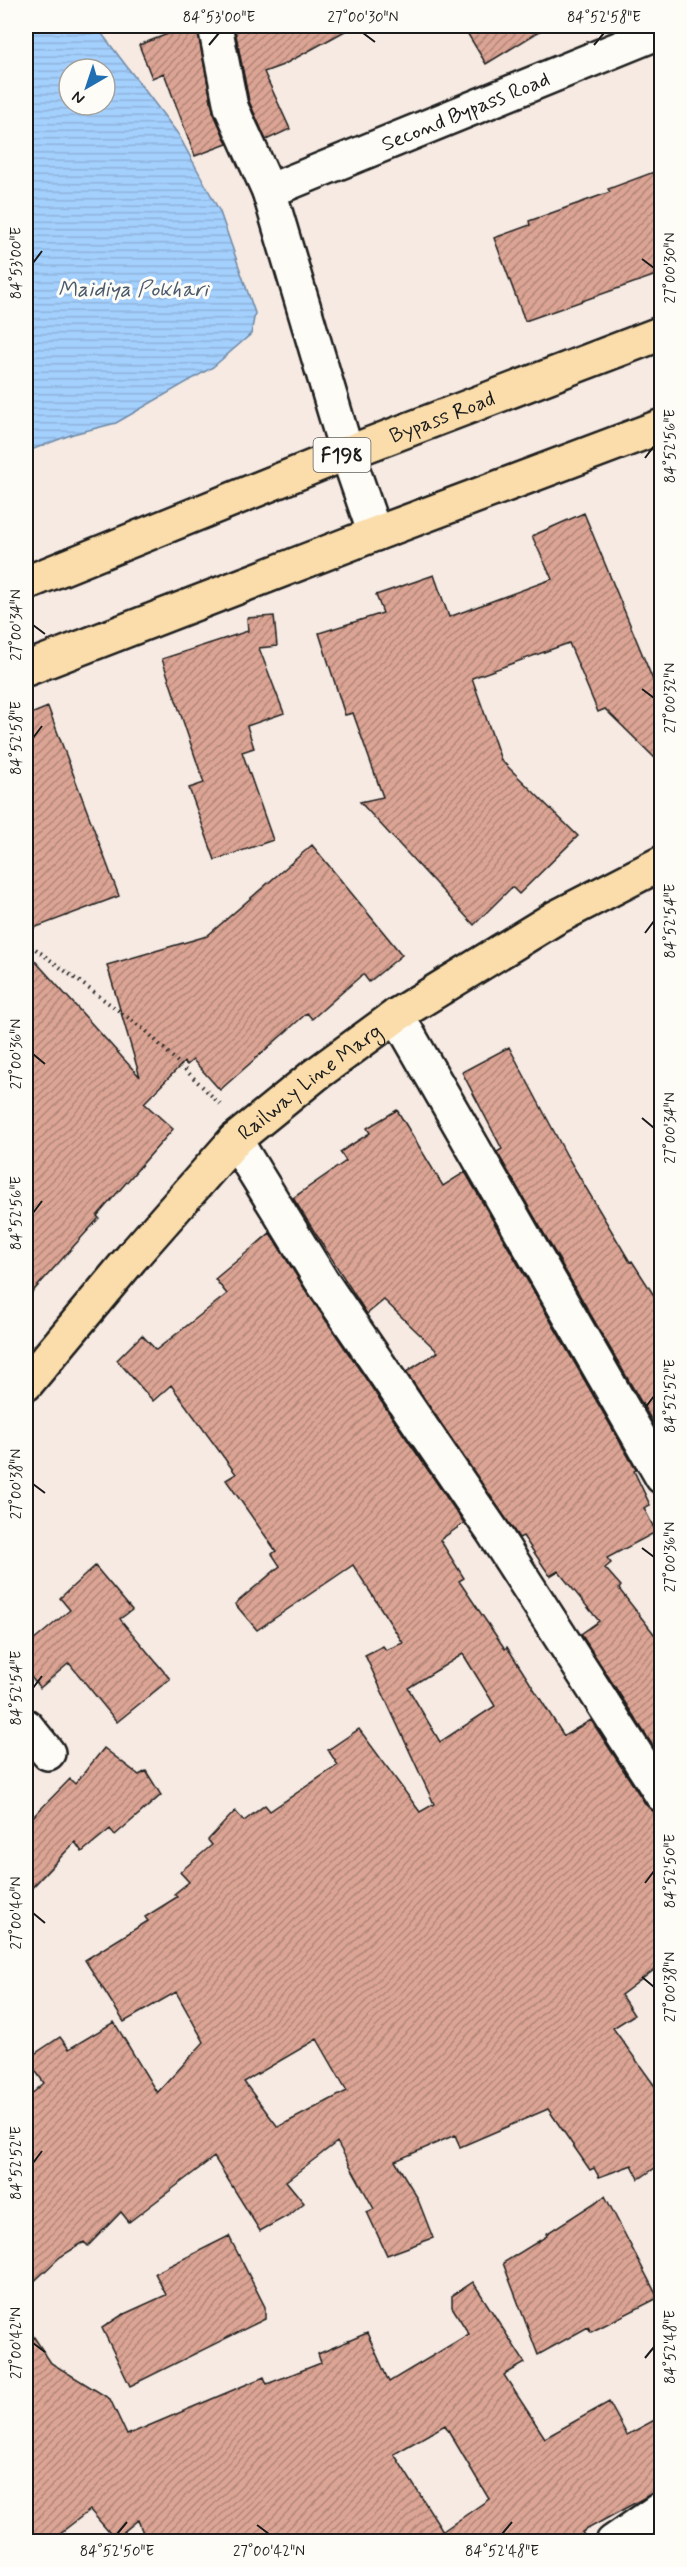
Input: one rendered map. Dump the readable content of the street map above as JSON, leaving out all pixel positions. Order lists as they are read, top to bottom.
{
  "streets": {
    "main road": ["Bypass Road", "F198", "Railway Line Marg"],
    "street": ["Second Bypass Road"]
  },
  "water": ["Maidiya Pokhari"],
  "north": "bottom left",
  "coordinates": [
    "84°53'00\"E",
    "27°00'30\"N",
    "84°52'58\"E",
    "84°52'56\"E",
    "27°00'34\"N",
    "27°00'32\"N",
    "84°52'54\"E",
    "27°00'36\"N",
    "84°52'52\"E",
    "27°00'38\"N",
    "84°52'50\"E",
    "27°00'40\"N",
    "27°00'42\"N",
    "84°52'48\"E"
  ]
}
